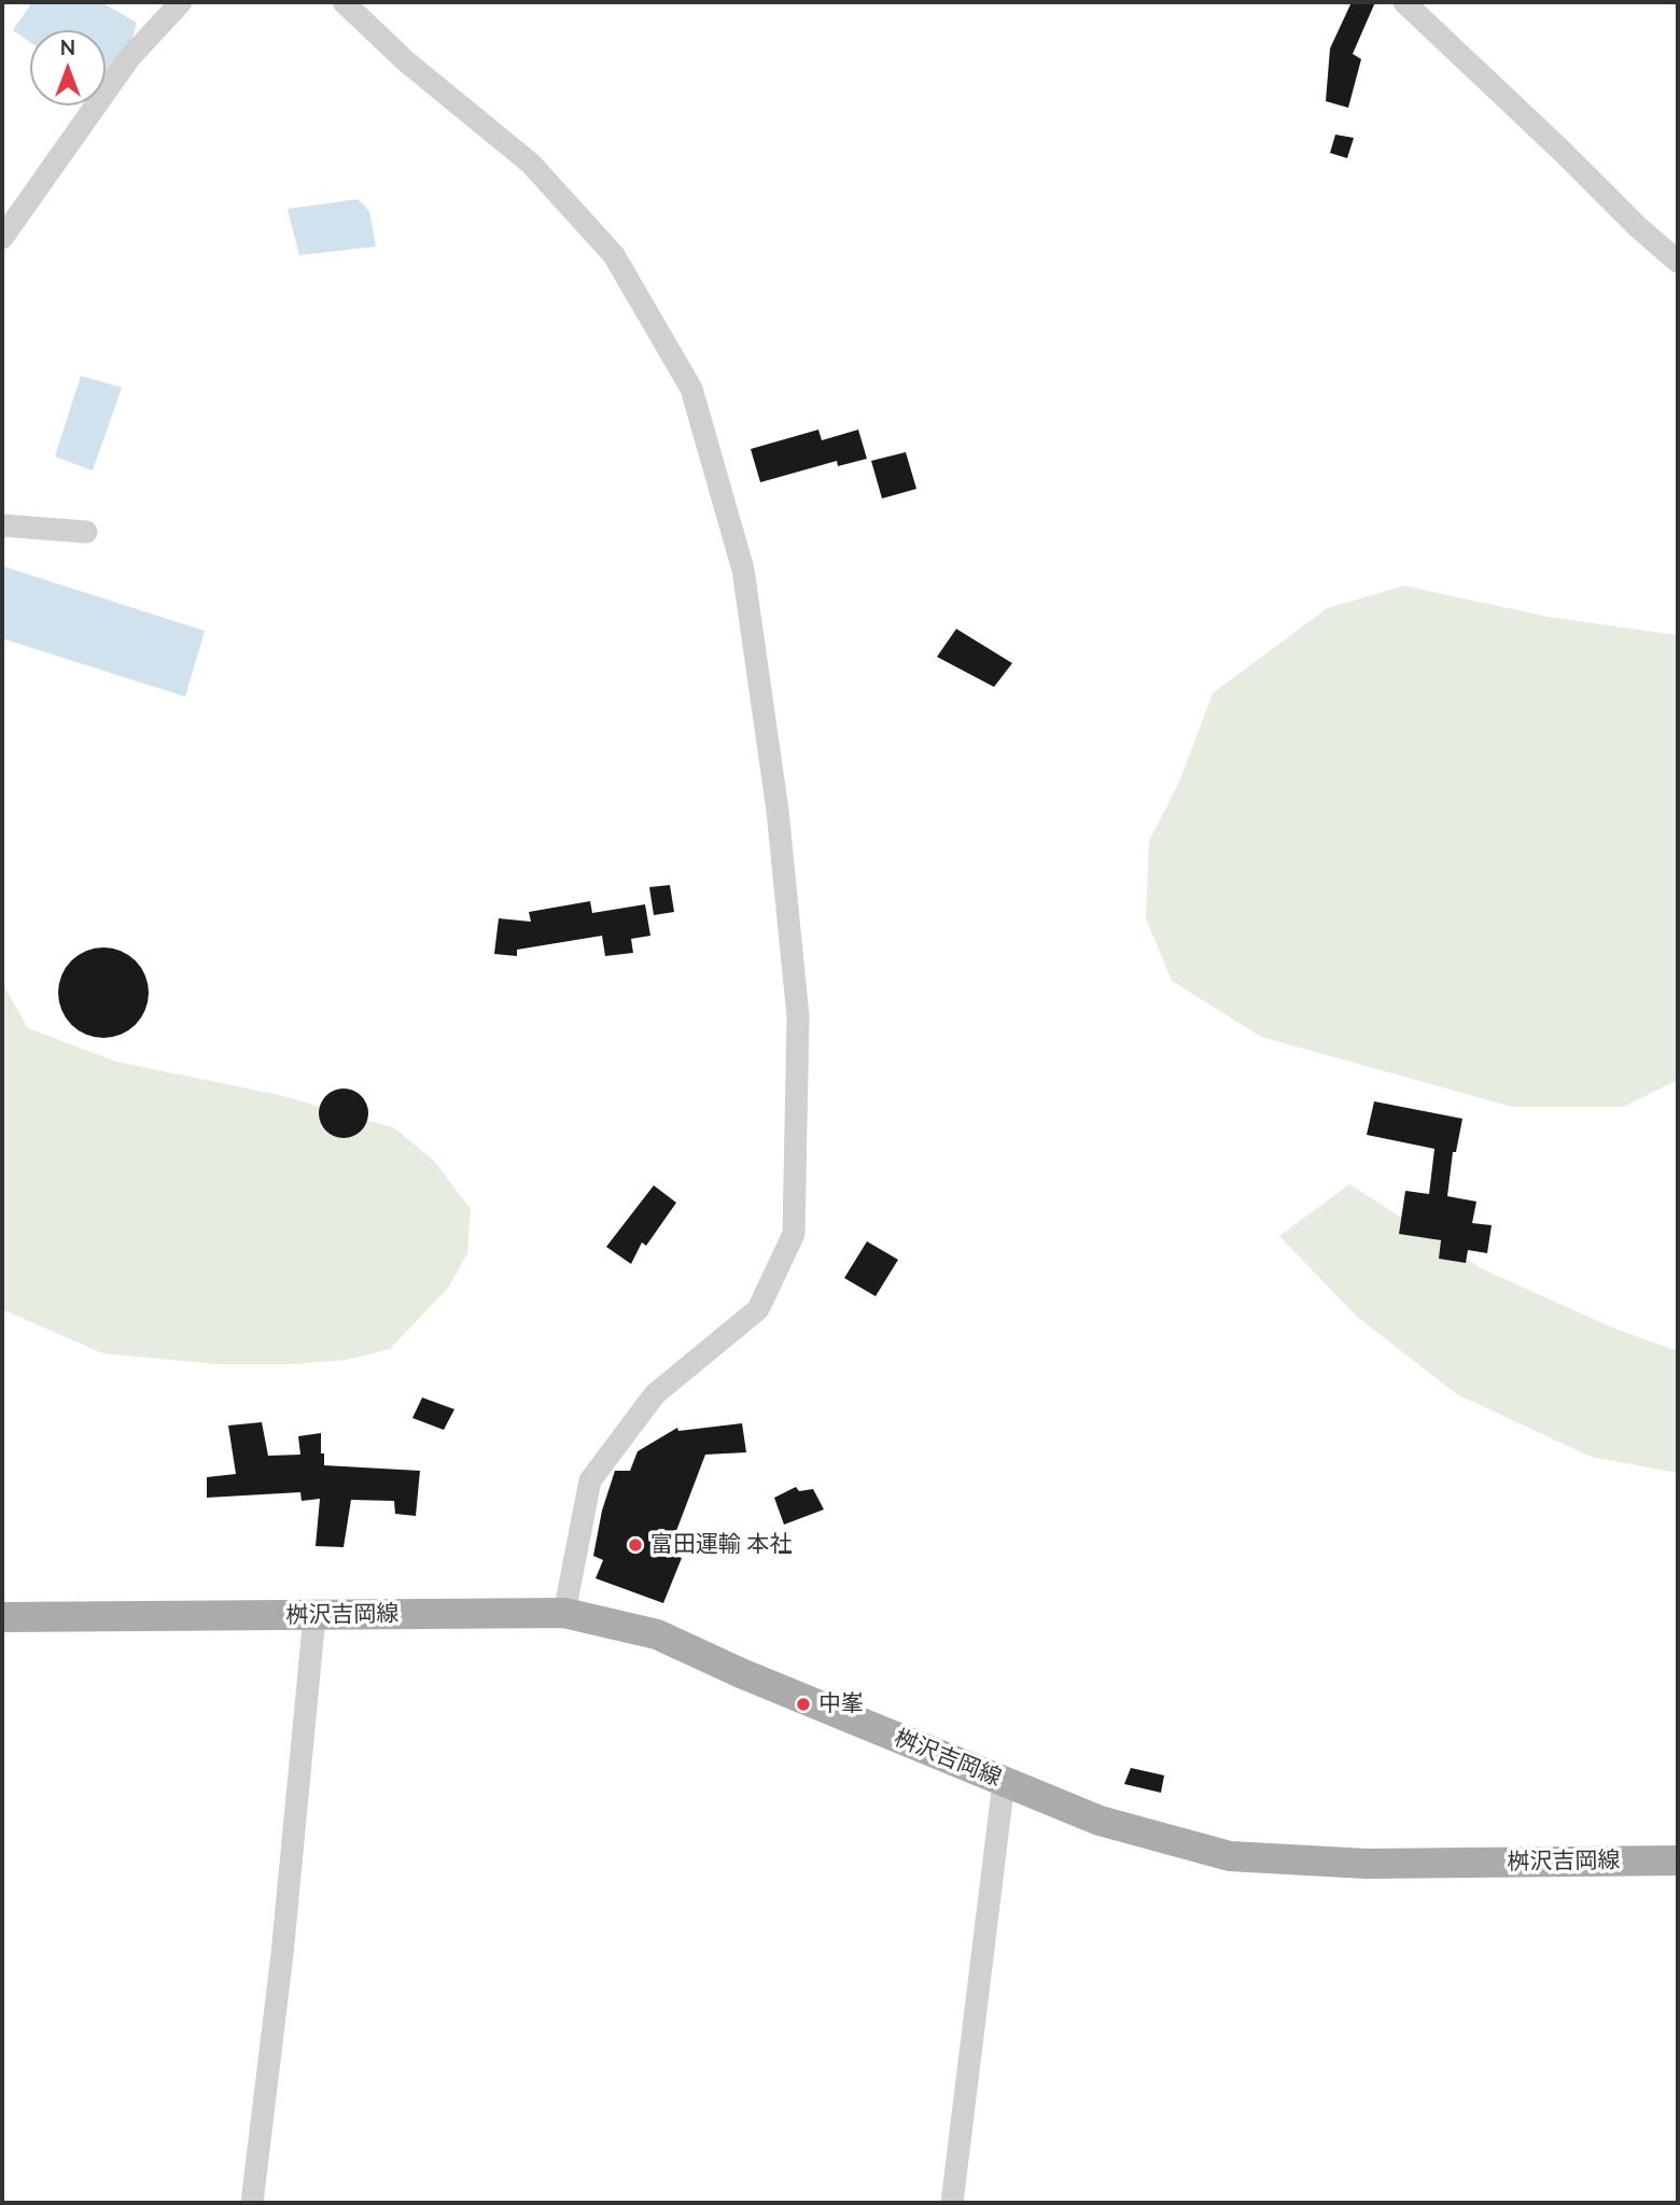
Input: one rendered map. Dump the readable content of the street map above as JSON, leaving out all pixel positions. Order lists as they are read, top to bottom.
{
  "streets": {
    "main road": ["桝沢吉岡線"]
  },
  "places": ["富田運輸 本社", "中峯"],
  "north": "top"
}
